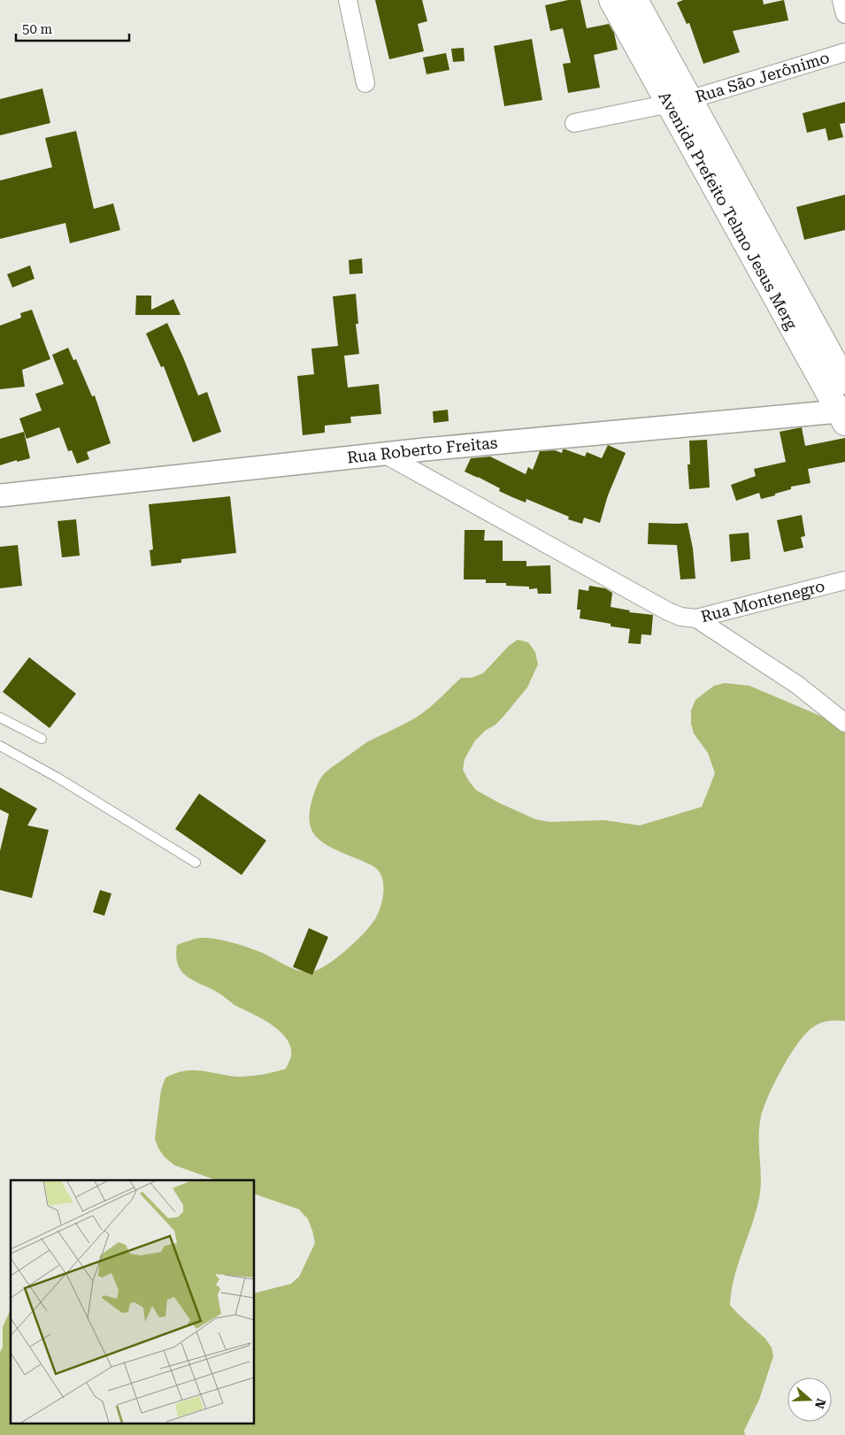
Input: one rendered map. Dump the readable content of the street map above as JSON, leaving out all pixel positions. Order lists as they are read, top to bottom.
{
  "streets": {
    "main road": ["Avenida Prefeito Telmo Jesus Merg"],
    "street": ["Rua São Jerônimo", "Rua Roberto Freitas", "Rua Montenegro"]
  },
  "crossings": [
    ["Rua São Jerônimo", "Avenida Prefeito Telmo Jesus Merg"],
    ["Avenida Prefeito Telmo Jesus Merg", "Rua Roberto Freitas"]
  ],
  "scale_bar": "50 m",
  "north": "right"
}
